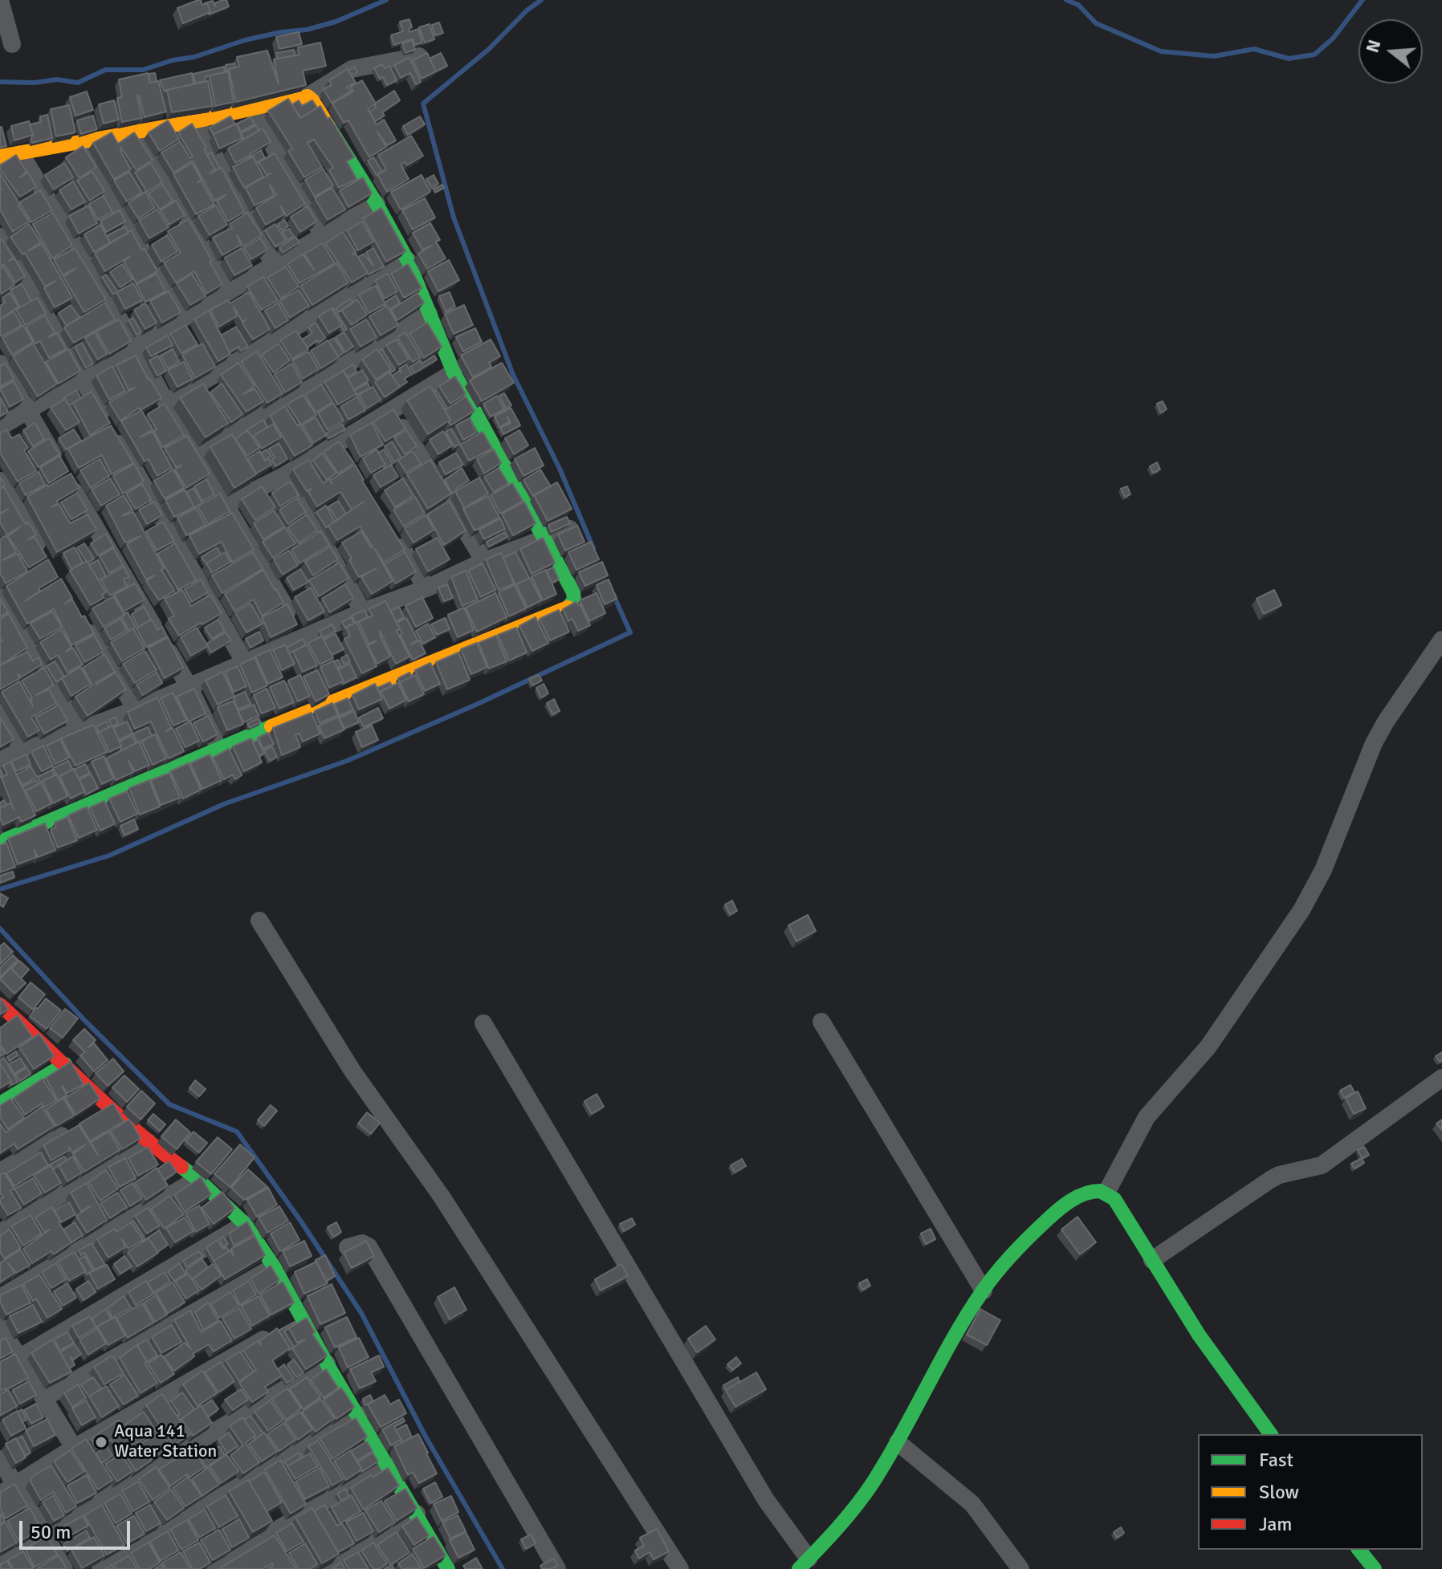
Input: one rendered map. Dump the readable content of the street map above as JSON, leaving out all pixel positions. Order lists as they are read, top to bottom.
{
  "places": ["Aqua 141 Water Station"],
  "legend": ["Fast", "Slow", "Jam"],
  "scale_bar": "50 m",
  "north": "left"
}
